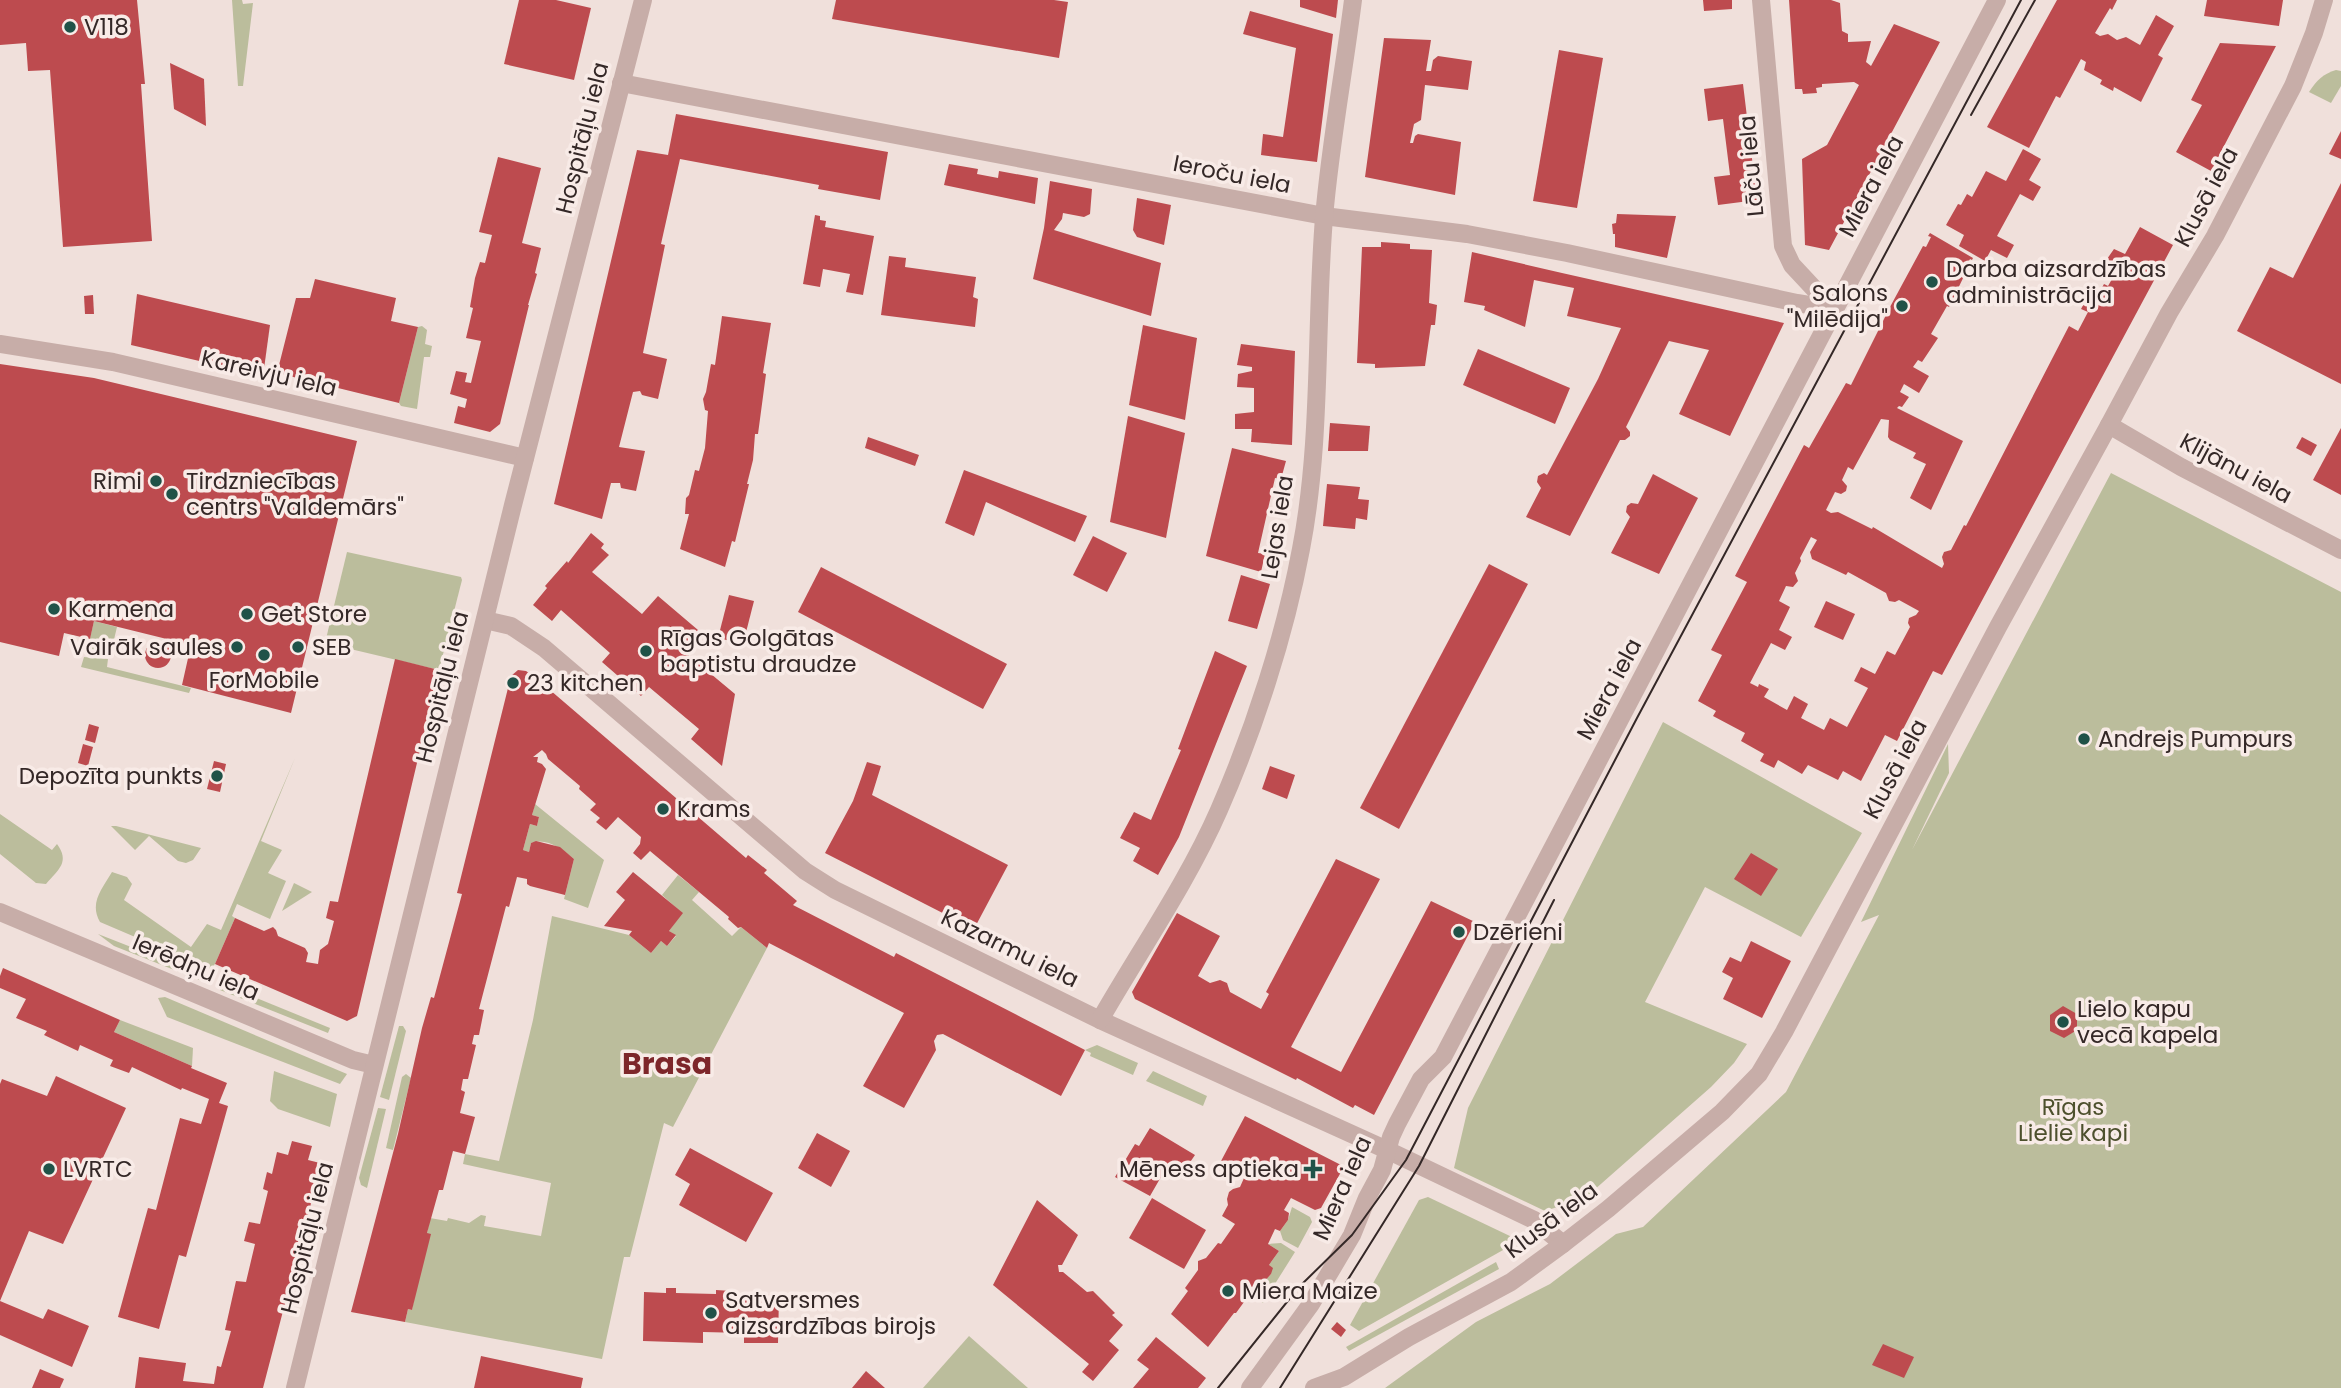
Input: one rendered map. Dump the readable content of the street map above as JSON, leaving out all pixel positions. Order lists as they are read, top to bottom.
{
  "streets": {
    "street": [
      "Hospitāļu iela",
      "Lāču iela",
      "Ieroču iela",
      "Miera iela",
      "Klusā iela",
      "Kareivju iela",
      "Klijānu iela",
      "Lejas iela",
      "Kazarmu iela",
      "Ierēdņu iela"
    ]
  },
  "crossings": [
    ["Hospitāļu iela", "Ieroču iela"],
    ["Hospitāļu iela", "Kareivju iela"],
    ["Hospitāļu iela", "Kazarmu iela"],
    ["Hospitāļu iela", "Ierēdņu iela"],
    ["Lāču iela", "Ieroču iela"],
    ["Lāču iela", "Miera iela"],
    ["Ieroču iela", "Miera iela"],
    ["Ieroču iela", "Lejas iela"],
    ["Miera iela", "Kazarmu iela"],
    ["Klusā iela", "Klijānu iela"],
    ["Klusā iela", "Kazarmu iela"],
    ["Lejas iela", "Kazarmu iela"]
  ],
  "districts": ["Brasa"],
  "parks": ["Rīgas Lielie kapi"],
  "places": {
    "other": [
      "V118",
      "Darba aizsardzības administrācija",
      "Salons \"Milēdija\"",
      "Rimi",
      "Tirdzniecības centrs \"Valdemārs\"",
      "Karmena",
      "Get Store",
      "Vairāk saules",
      "SEB",
      "Rīgas Golgātas baptistu draudze",
      "ForMobile",
      "23 kitchen",
      "Andrejs Pumpurs",
      "Depozīta punkts",
      "Krams",
      "Dzērieni",
      "Lielo kapu vecā kapela",
      "LVRTC",
      "Miera Maize",
      "Satversmes aizsardzības birojs"
    ],
    "health": ["Mēness aptieka"]
  }
}
